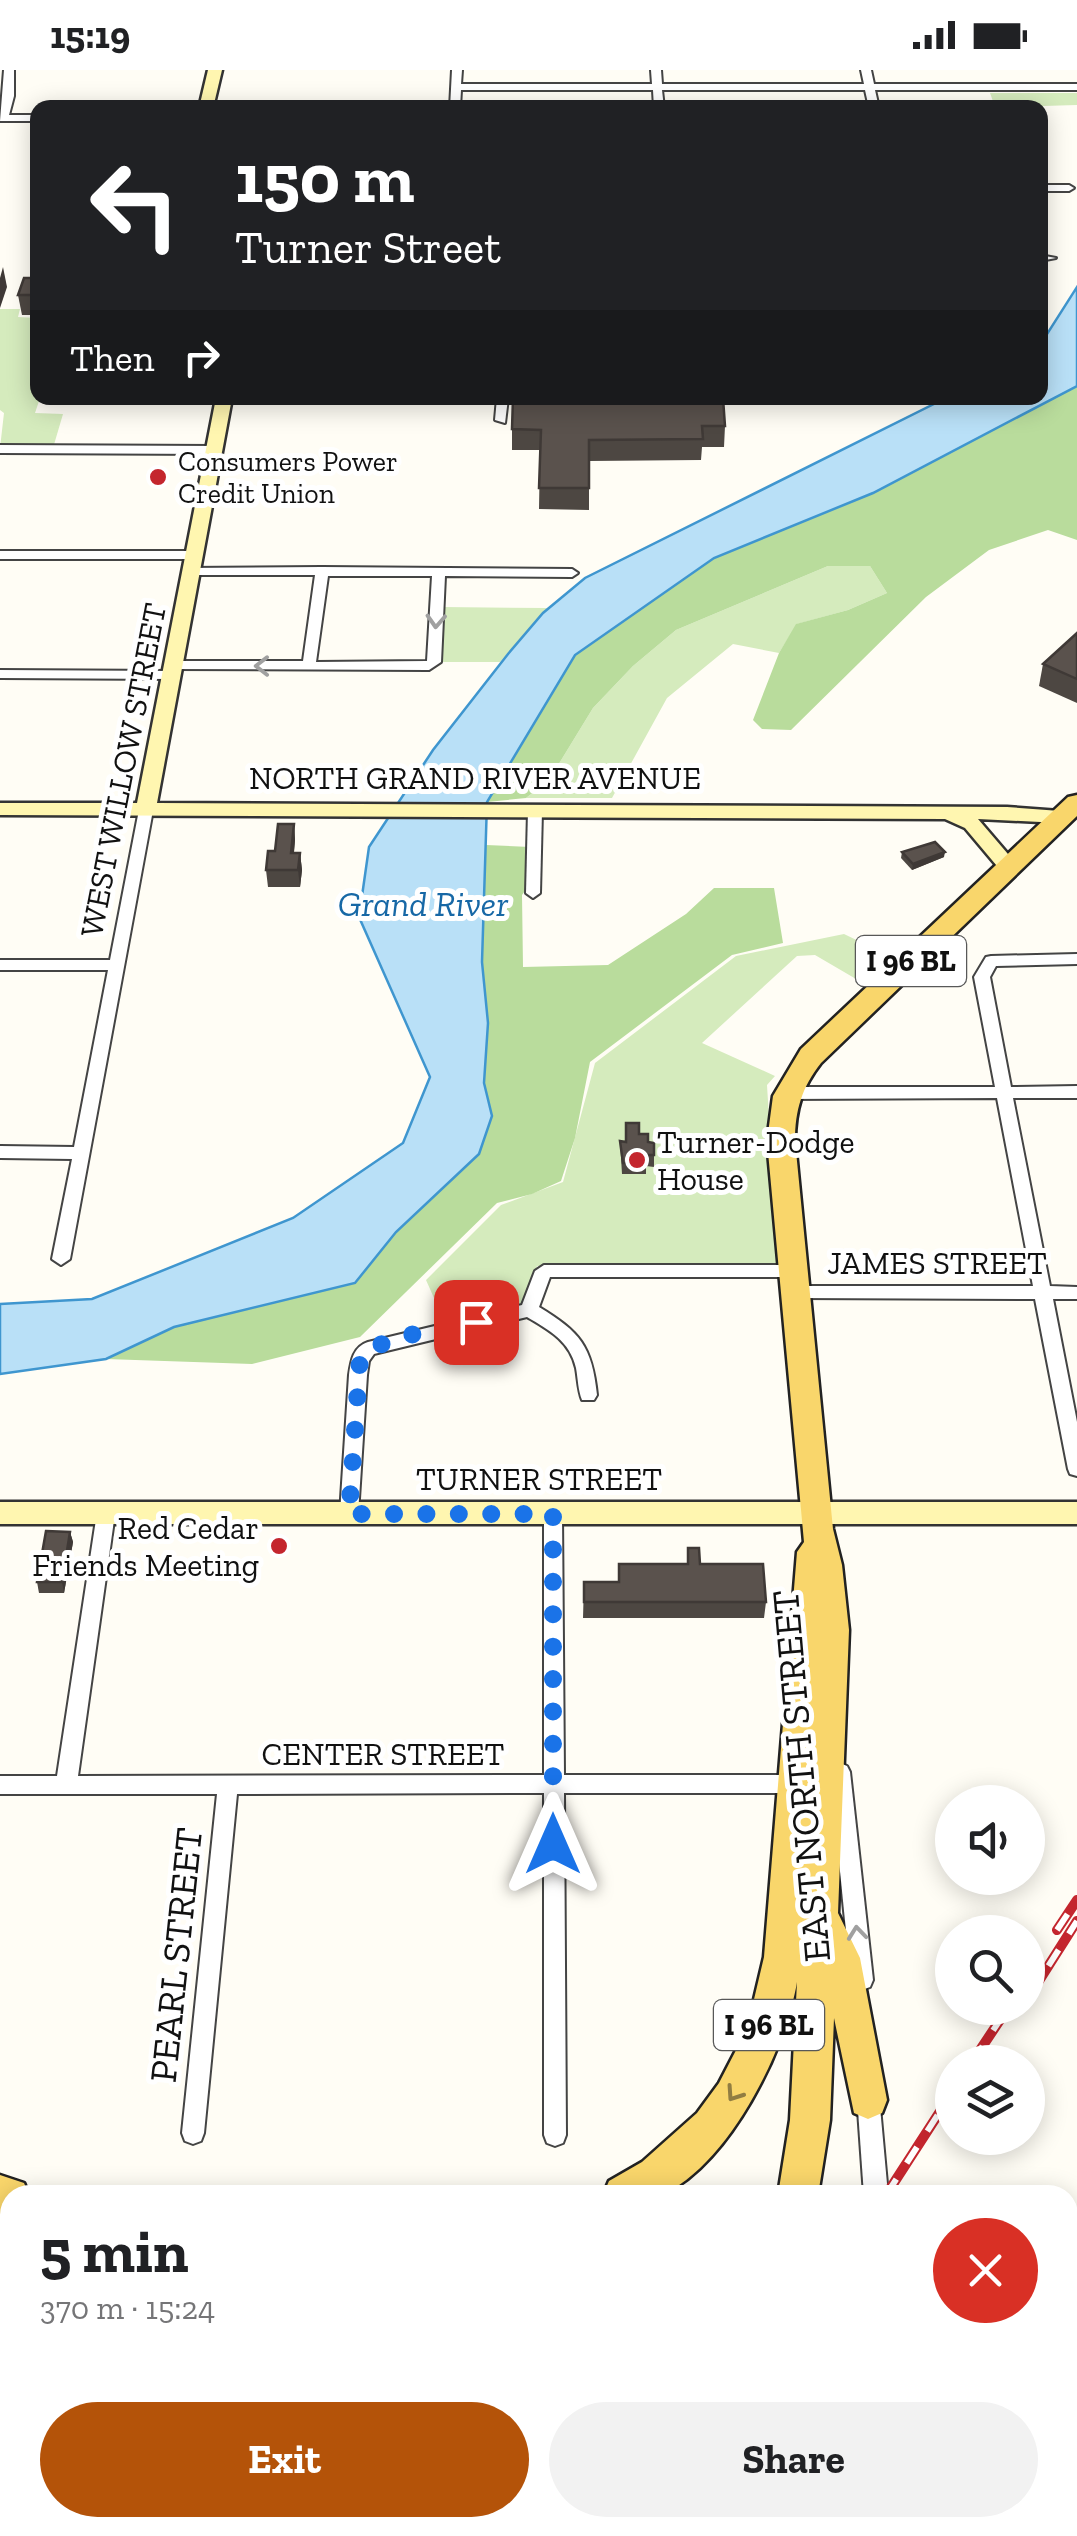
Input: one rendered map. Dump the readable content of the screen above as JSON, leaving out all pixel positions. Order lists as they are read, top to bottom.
{
  "streets": {
    "main road": ["I 96 BL", "EAST NORTH STREET"],
    "street": [
      "WEST WILLOW STREET",
      "NORTH GRAND RIVER AVENUE",
      "JAMES STREET",
      "TURNER STREET",
      "CENTER STREET",
      "PEARL STREET"
    ]
  },
  "crossings": [
    ["WEST WILLOW STREET", "NORTH GRAND RIVER AVENUE"],
    ["NORTH GRAND RIVER AVENUE", "I 96 BL"],
    ["I 96 BL", "CENTER STREET"],
    ["I 96 BL", "EAST NORTH STREET"],
    ["JAMES STREET", "EAST NORTH STREET"],
    ["TURNER STREET", "EAST NORTH STREET"],
    ["CENTER STREET", "EAST NORTH STREET"],
    ["CENTER STREET", "PEARL STREET"]
  ],
  "water": ["Grand River"],
  "places": ["Consumers Power Credit Union", "Turner-Dodge House", "Red Cedar Friends Meeting"],
  "page": {
    "status": "15:19",
    "turn": ["150 m", "Turner Street"],
    "then": "Then",
    "heading": ["5 min", "370 m · 15:24"],
    "buttons": ["Exit", "Share"]
  }
}
